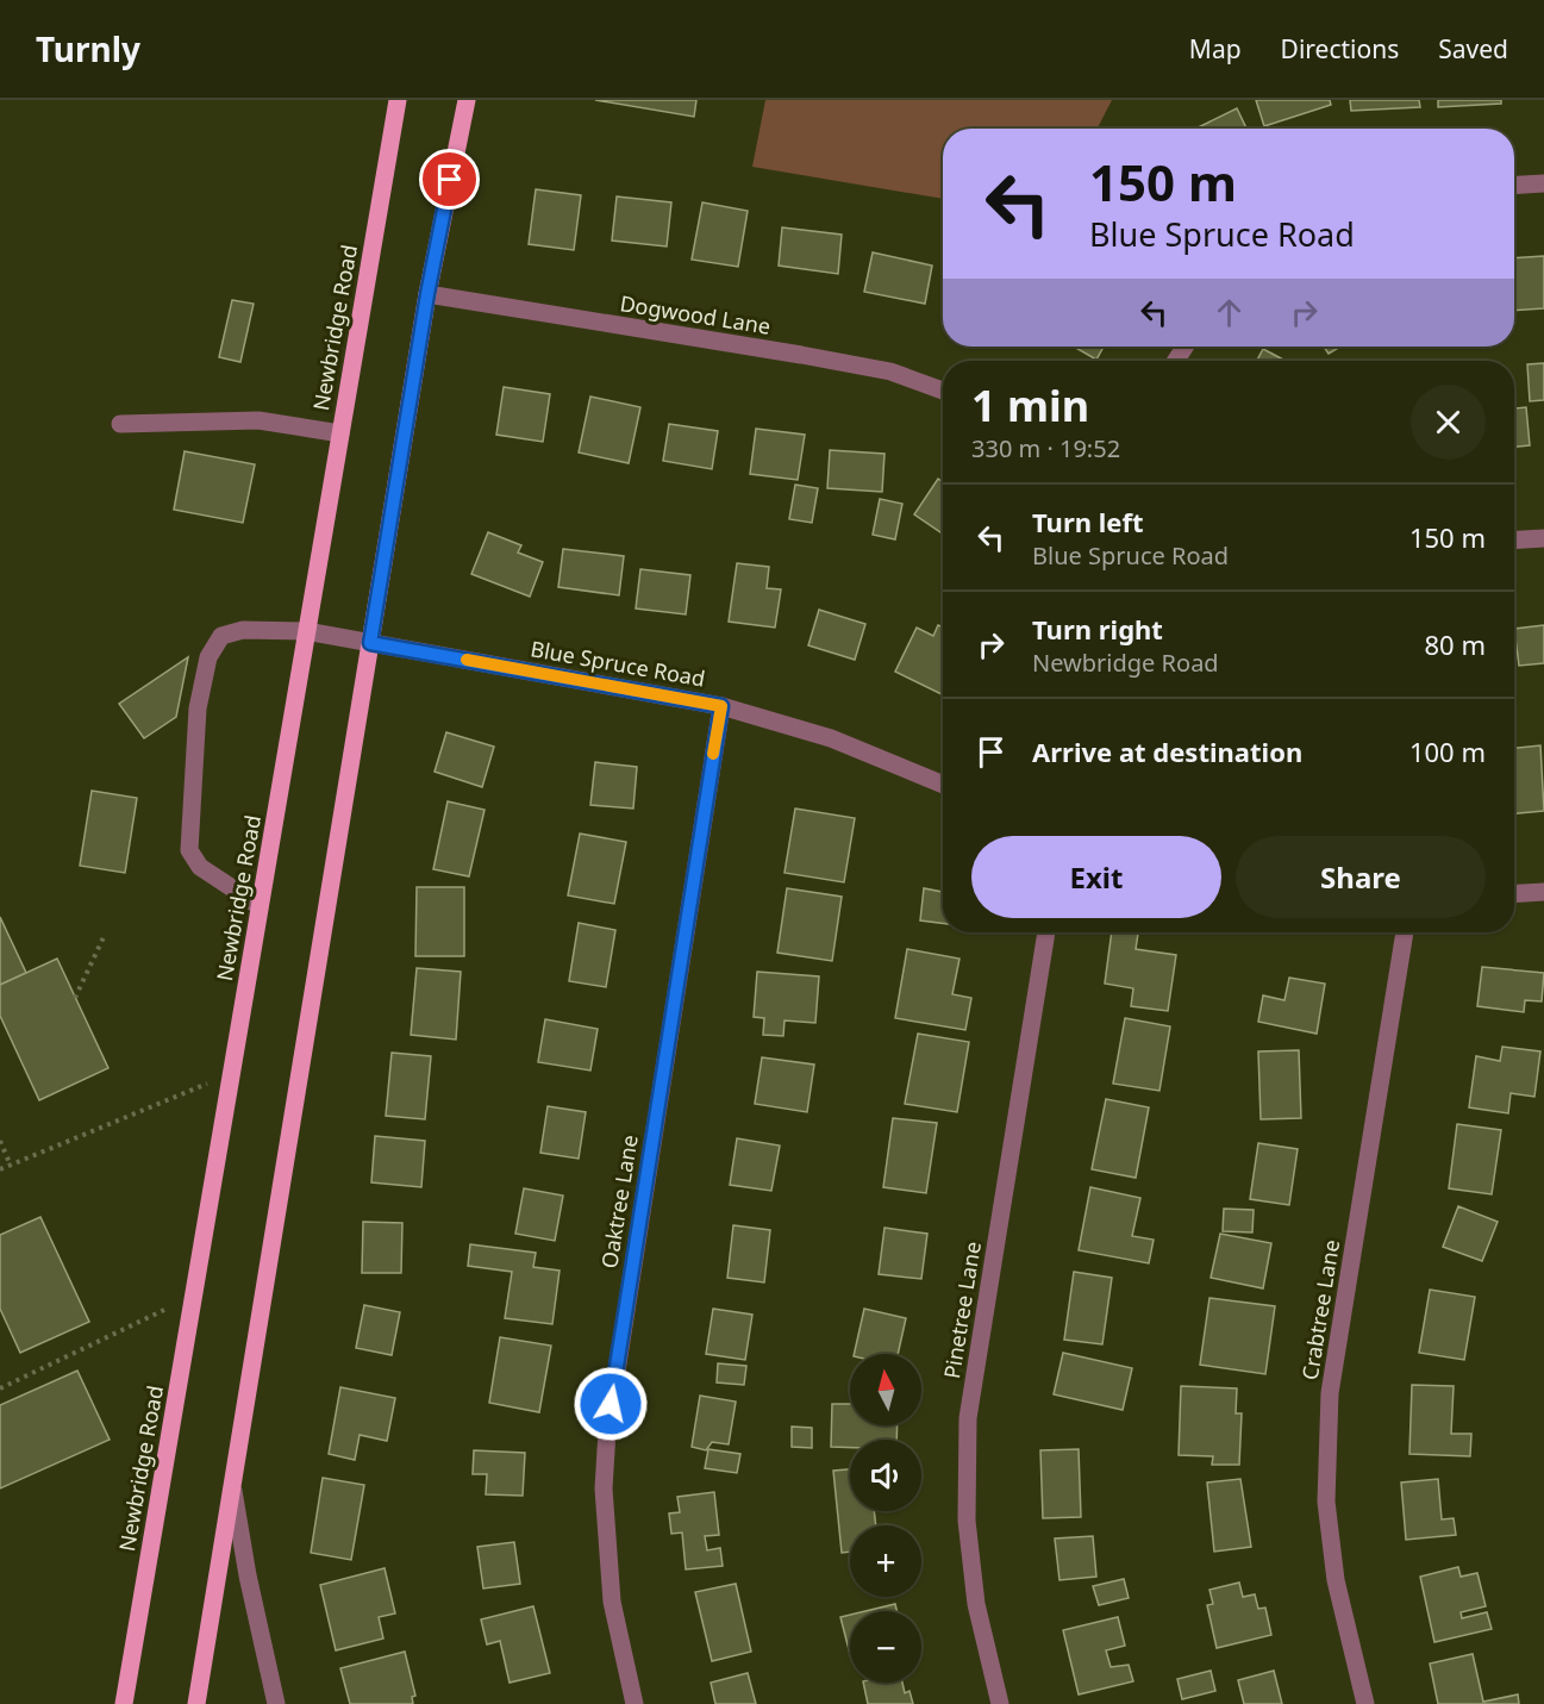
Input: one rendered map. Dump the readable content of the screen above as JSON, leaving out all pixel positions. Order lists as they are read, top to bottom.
{
  "streets": {
    "main road": ["Newbridge Road"],
    "street": [
      "Dogwood Lane",
      "Blue Spruce Road",
      "Oaktree Lane",
      "Pinetree Lane",
      "Crabtree Lane"
    ]
  },
  "crossings": [
    ["Newbridge Road", "Blue Spruce Road"],
    ["Blue Spruce Road", "Oaktree Lane"]
  ],
  "north": "top",
  "page": {
    "header": "Turnly",
    "nav": ["Map", "Directions", "Saved"],
    "turn": ["150 m", "Blue Spruce Road"],
    "heading": ["1 min", "330 m · 19:52"],
    "list": [
      {
        "name": "Turn left",
        "note": "Blue Spruce Road",
        "value": "150 m"
      },
      {
        "name": "Turn right",
        "note": "Newbridge Road",
        "value": "80 m"
      },
      {
        "name": "Arrive at destination",
        "value": "100 m"
      }
    ],
    "buttons": ["Exit", "Share"],
    "map_buttons": ["+", "−"]
  }
}
